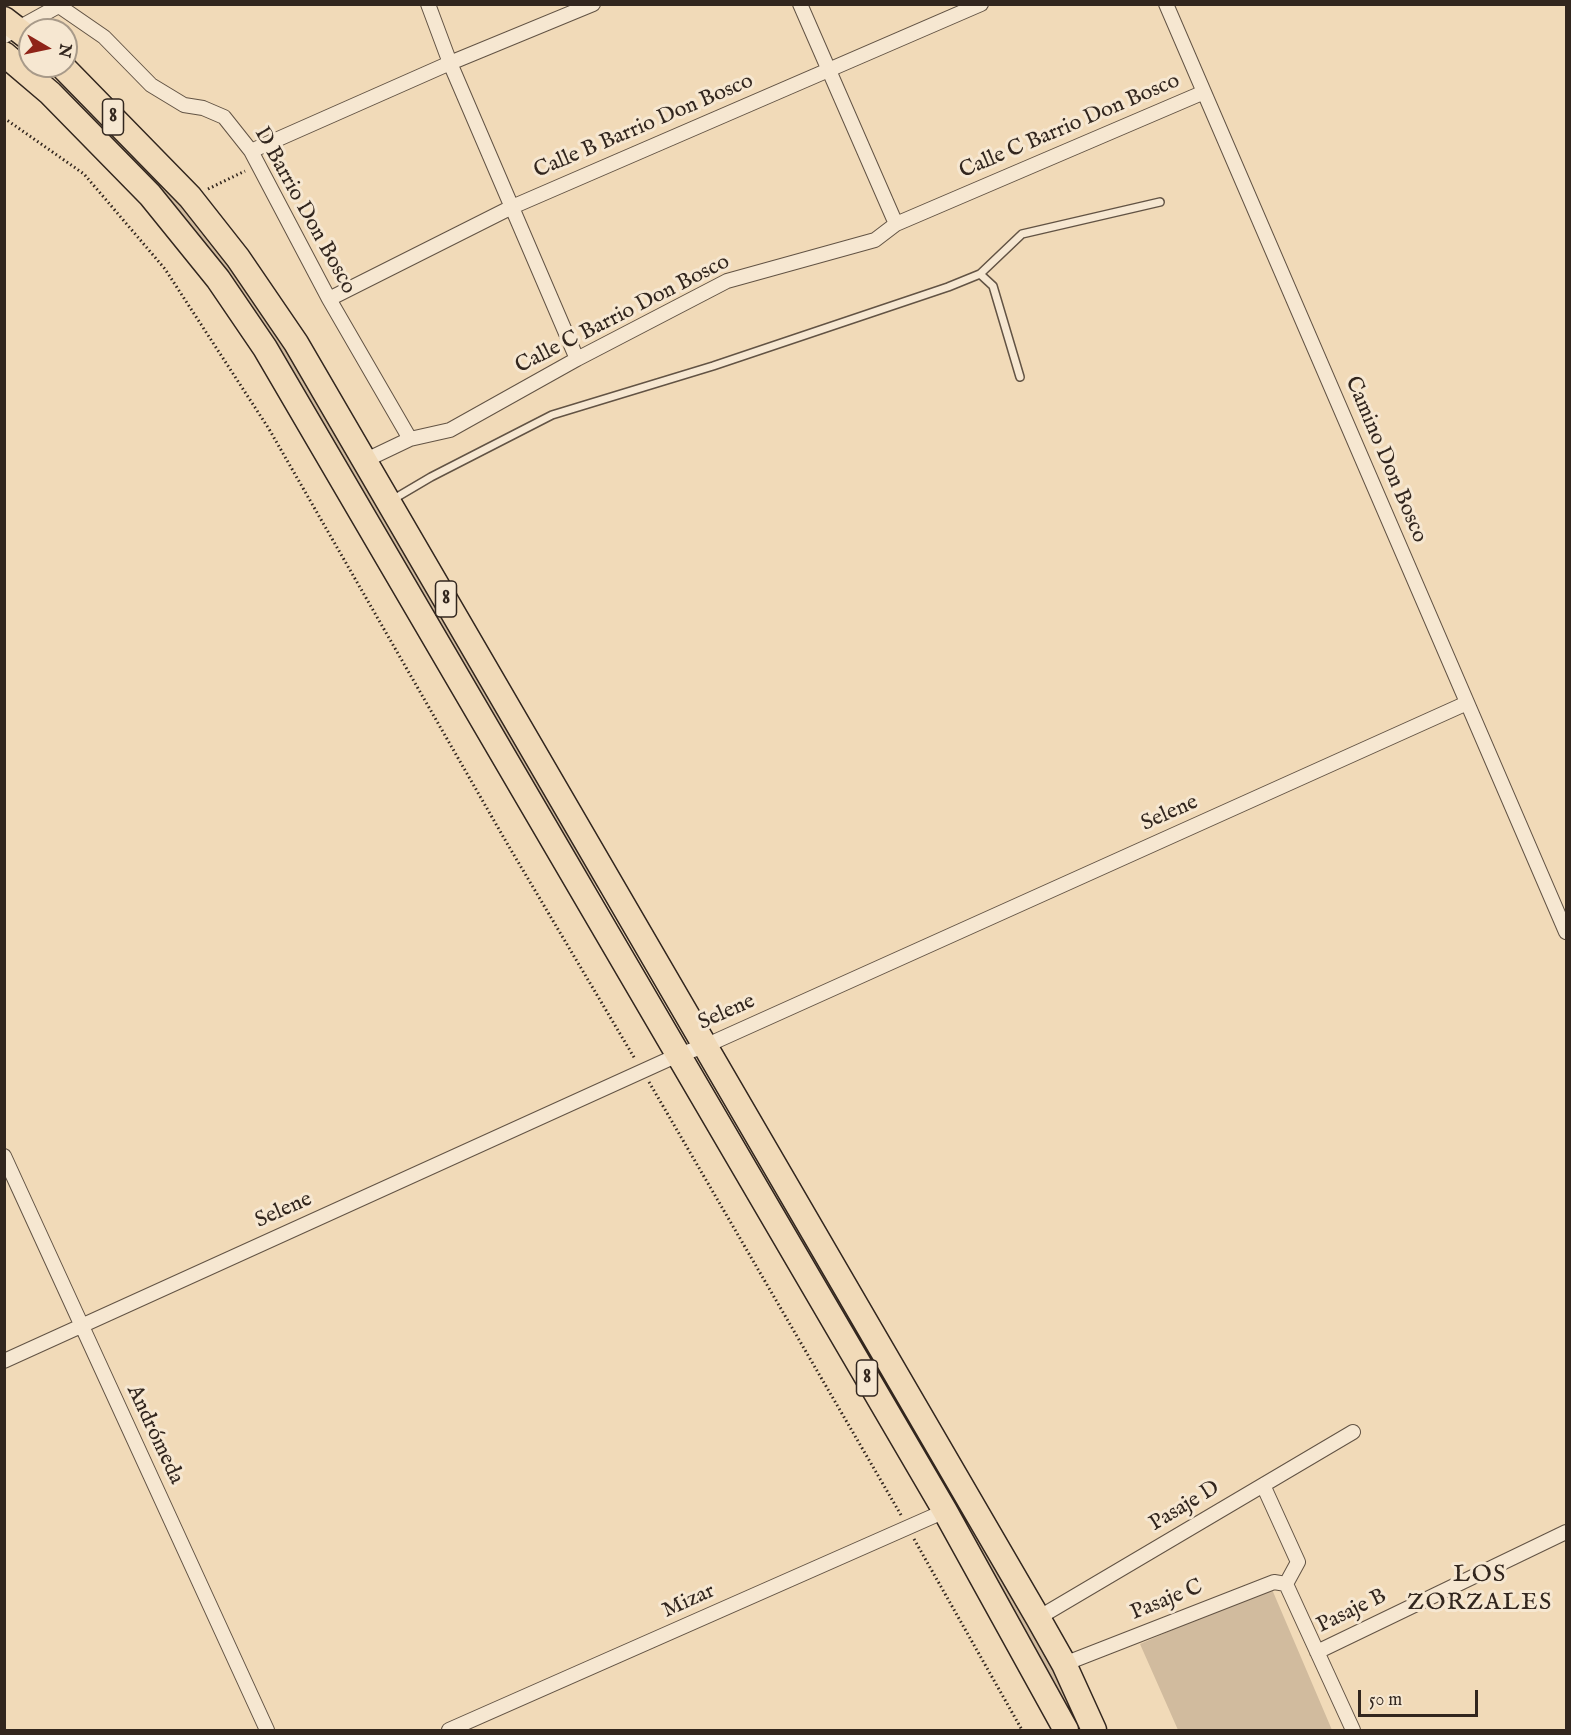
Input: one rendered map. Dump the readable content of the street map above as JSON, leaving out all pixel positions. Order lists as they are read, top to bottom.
{
  "streets": {
    "highway": ["8"],
    "street": [
      "Calle B Barrio Don Bosco",
      "Calle C Barrio Don Bosco",
      "D Barrio Don Bosco",
      "Camino Don Bosco",
      "Selene",
      "Andrómeda",
      "Pasaje D",
      "Pasaje C",
      "Mizar",
      "Pasaje B"
    ]
  },
  "crossings": [
    ["8", "Calle C Barrio Don Bosco"],
    ["8", "Selene"],
    ["8", "Pasaje D"],
    ["8", "Pasaje C"],
    ["8", "Mizar"],
    ["Calle B Barrio Don Bosco", "D Barrio Don Bosco"],
    ["Calle C Barrio Don Bosco", "D Barrio Don Bosco"],
    ["Calle C Barrio Don Bosco", "Camino Don Bosco"],
    ["Camino Don Bosco", "Selene"],
    ["Selene", "Andrómeda"]
  ],
  "districts": ["LOS ZORZALES"],
  "scale_bar": "50 m",
  "north": "right"
}
